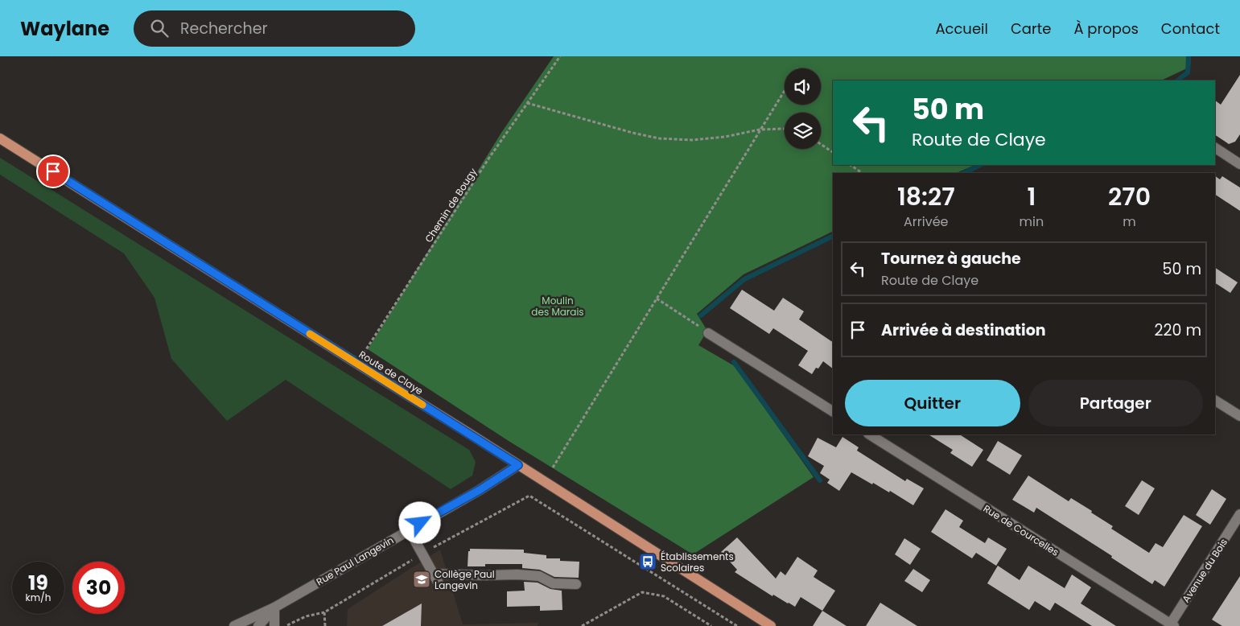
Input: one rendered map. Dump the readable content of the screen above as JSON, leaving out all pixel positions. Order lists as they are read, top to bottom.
{
  "streets": {
    "main road": ["Route de Claye"],
    "street": ["Rue de Courcelles", "Rue Paul Langevin", "Avenue du Bois"],
    "path": ["Chemin de Bougy"]
  },
  "crossings": [
    ["Chemin de Bougy", "Route de Claye"],
    ["Route de Claye", "Rue Paul Langevin"],
    ["Rue de Courcelles", "Avenue du Bois"]
  ],
  "parks": ["Moulin des Marais"],
  "places": {
    "bus stop": ["Établissements Scolaires"],
    "school or university": ["Collège Paul Langevin"]
  },
  "page": {
    "header": "Waylane",
    "search": "Rechercher",
    "nav": [
      "Accueil",
      "Carte",
      "À propos",
      "Contact"
    ],
    "turn": ["50 m", "Route de Claye"],
    "eta": [
      "18:27",
      "Arrivée",
      "1",
      "min",
      "270",
      "m"
    ],
    "list": [
      {
        "name": "Tournez à gauche",
        "note": "Route de Claye",
        "value": "50 m"
      },
      {
        "name": "Arrivée à destination",
        "value": "220 m"
      }
    ],
    "buttons": ["Quitter", "Partager"],
    "speed": "19 km/h",
    "limit": "30"
  }
}
